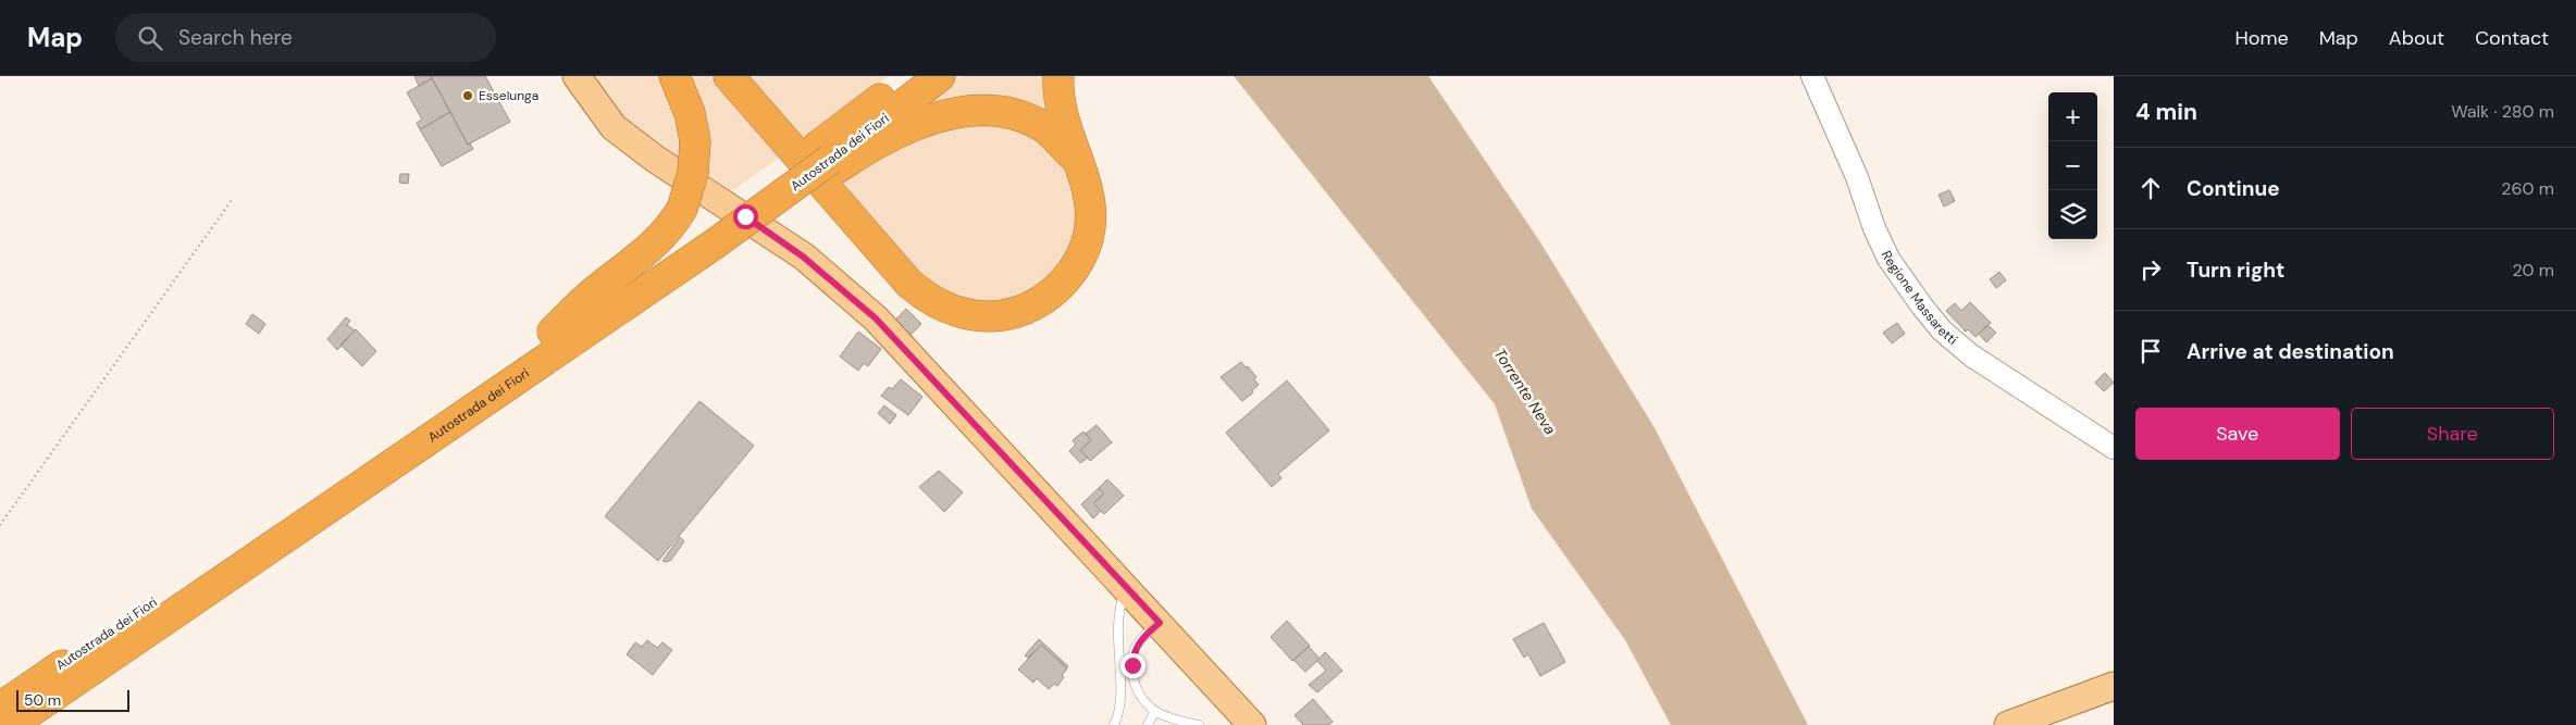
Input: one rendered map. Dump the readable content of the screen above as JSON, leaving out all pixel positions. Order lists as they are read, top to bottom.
{
  "streets": {
    "highway": ["Autostrada dei Fiori"],
    "street": ["Regione Massaretti"]
  },
  "water": ["Torrente Neva"],
  "places": ["Esselunga"],
  "scale_bar": "50 m",
  "page": {
    "header": "Map",
    "search": "Search here",
    "nav": [
      "Home",
      "Map",
      "About",
      "Contact"
    ],
    "heading": ["4 min", "Walk · 280 m"],
    "map_buttons": ["+", "−"],
    "list": [
      ["Continue", "260 m"],
      ["Turn right", "20 m"],
      "Arrive at destination"
    ],
    "buttons": ["Save", "Share"],
    "scale": "50 m"
  }
}
